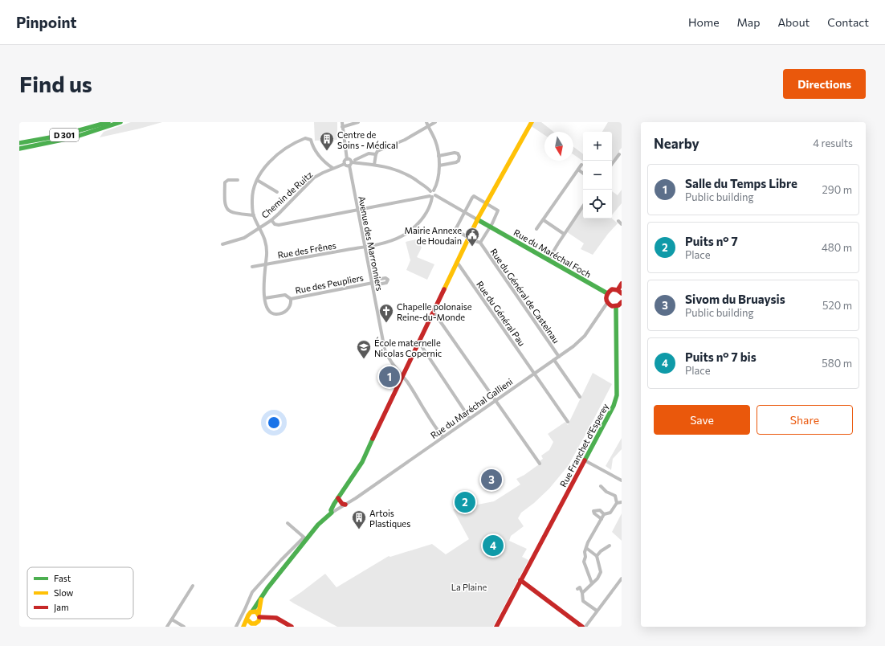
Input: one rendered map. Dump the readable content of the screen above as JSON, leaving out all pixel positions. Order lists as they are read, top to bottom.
{
  "streets": {
    "main road": ["D 301", "Rue du Maréchal Foch", "Rue Franchet d'Esperey"],
    "street": [
      "Chemin de Ruitz",
      "Avenue des Marronniers",
      "Rue des Frênes",
      "Rue des Peupliers",
      "Rue du Général de Castelnau",
      "Rue du Général Pau",
      "Rue du Maréchal Gallieni"
    ]
  },
  "crossings": [
    ["Chemin de Ruitz", "Avenue des Marronniers"],
    ["Avenue des Marronniers", "Rue des Frênes"],
    ["Avenue des Marronniers", "Rue des Peupliers"],
    ["Avenue des Marronniers", "Rue du Maréchal Gallieni"],
    ["Rue du Général de Castelnau", "Rue du Maréchal Gallieni"],
    ["Rue du Général Pau", "Rue du Maréchal Gallieni"]
  ],
  "parks": ["La Plaine"],
  "places": {
    "building": ["Centre de Soins - Médical", "Artois Plastiques"],
    "public building": ["Mairie Annexe de Houdain"],
    "church": ["Chapelle polonaise Reine-du-Monde"],
    "school or university": ["École maternelle Nicolas Copernic"]
  },
  "legend": ["Fast", "Slow", "Jam"],
  "north": "bottom",
  "page": {
    "header": "Pinpoint",
    "nav": [
      "Home",
      "Map",
      "About",
      "Contact"
    ],
    "buttons": [
      "Directions",
      ["Save", "Share"]
    ],
    "title": "Find us",
    "heading": ["Nearby", "4 results"],
    "map_buttons": ["+", "−"],
    "list": [
      {
        "mark": "1",
        "name": "Salle du Temps Libre",
        "note": "Public building",
        "value": "290 m"
      },
      {
        "mark": "2",
        "name": "Puits n° 7",
        "note": "Place",
        "value": "480 m"
      },
      {
        "mark": "3",
        "name": "Sivom du Bruaysis",
        "note": "Public building",
        "value": "520 m"
      },
      {
        "mark": "4",
        "name": "Puits n° 7 bis",
        "note": "Place",
        "value": "580 m"
      }
    ],
    "pins": [
      "1",
      "3",
      "2",
      "4"
    ]
  }
}
